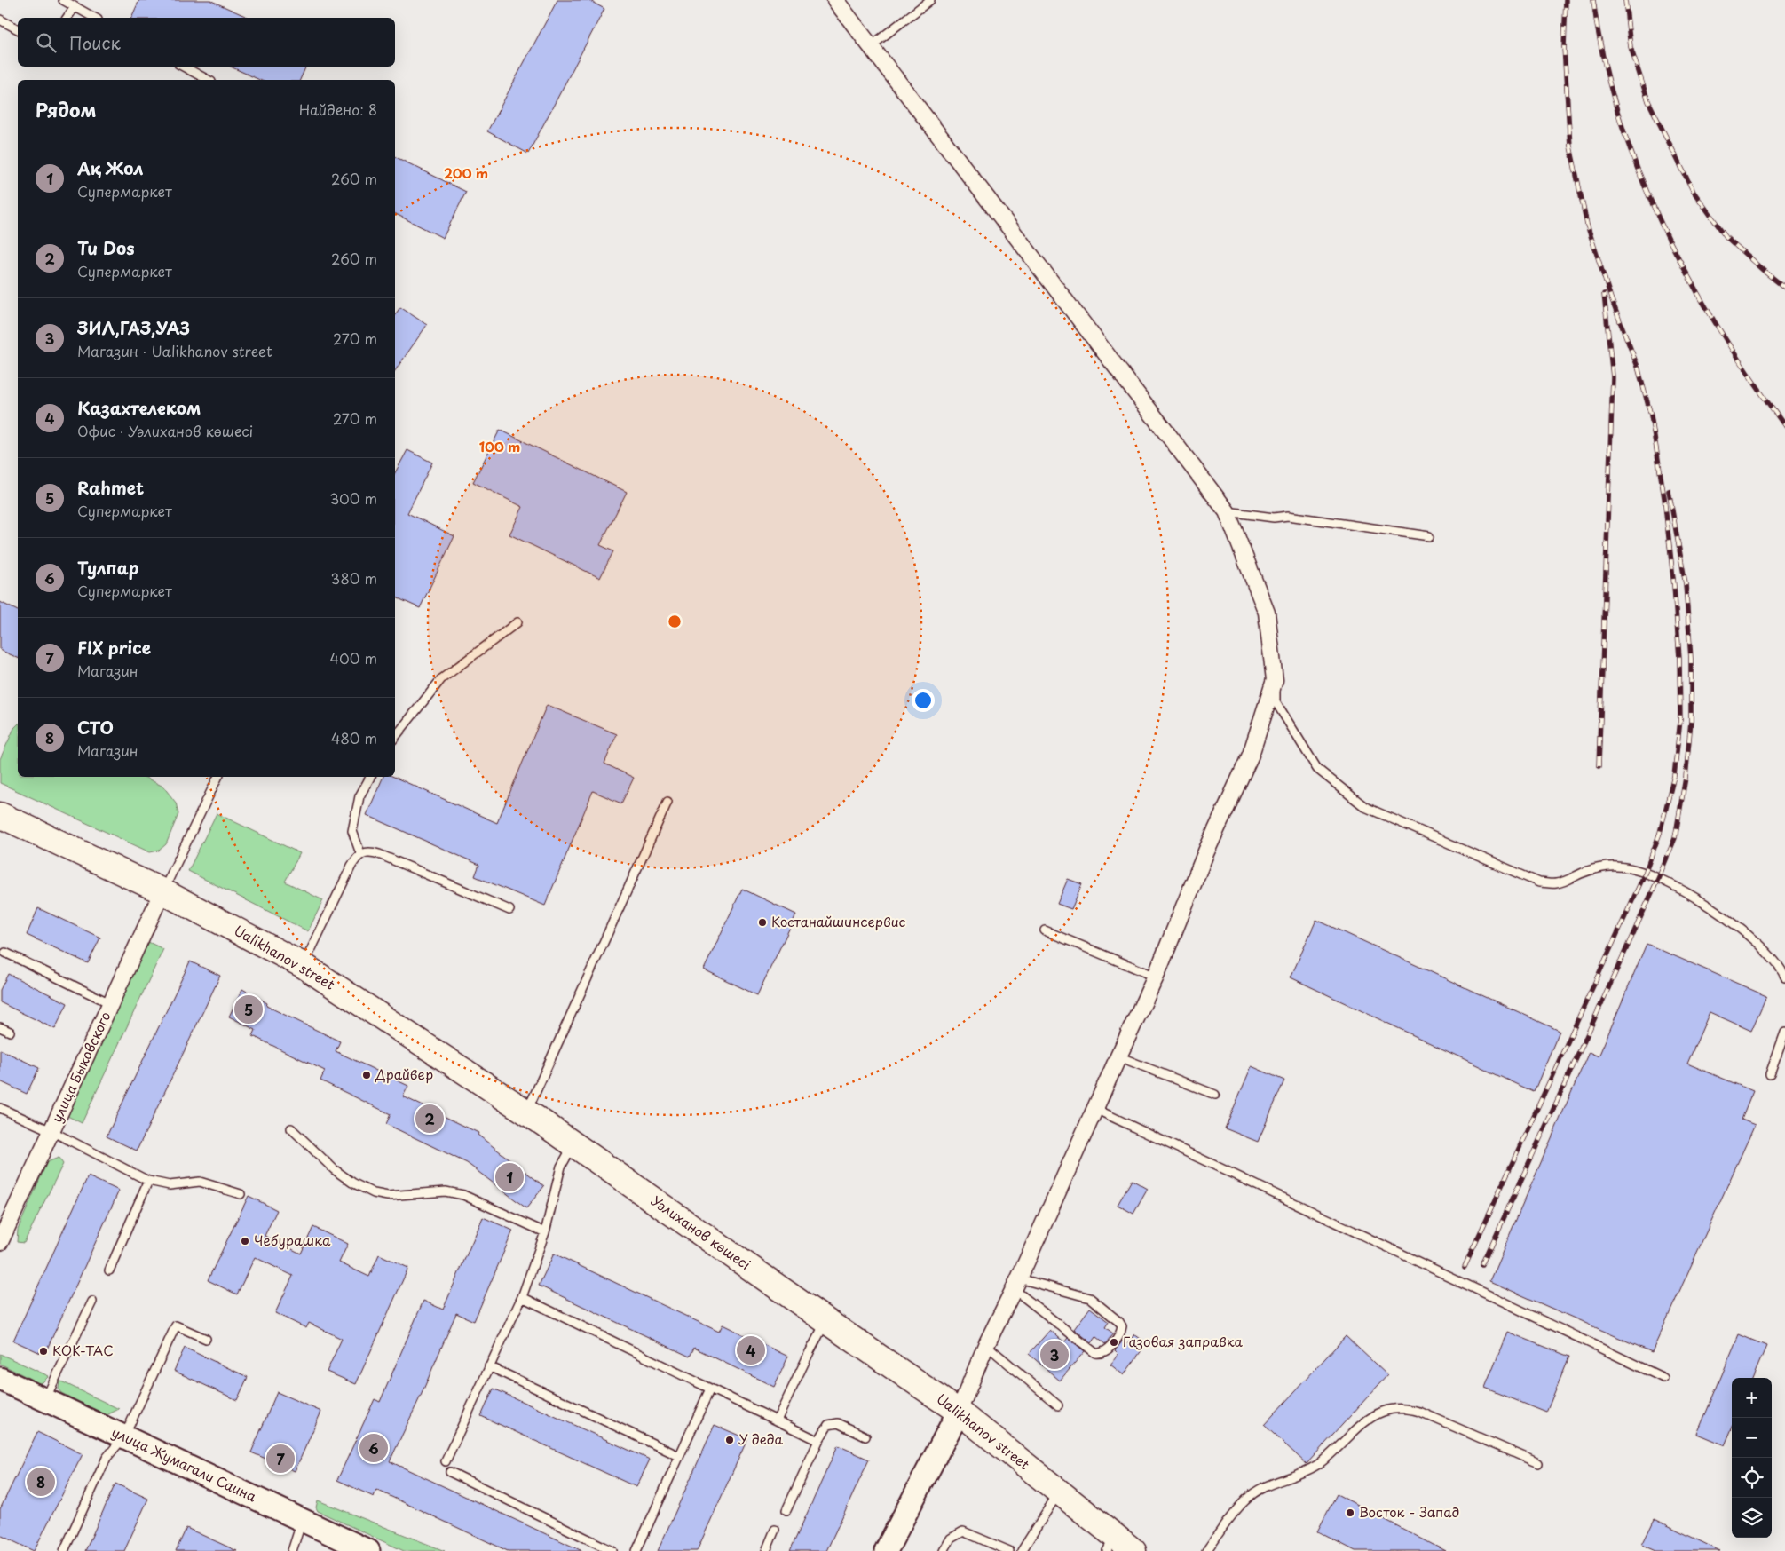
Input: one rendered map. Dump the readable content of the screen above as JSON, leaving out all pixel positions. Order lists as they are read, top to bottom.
{
  "streets": {
    "highway": ["Ualikhanov street", "Уәлиханов көшесі"],
    "street": ["улица Быковского", "улица Жумагали Саина"]
  },
  "crossings": [
    ["Ualikhanov street", "улица Быковского"],
    ["Ualikhanov street", "Уәлиханов көшесі"]
  ],
  "places": [
    "Костанайшинсервис",
    "Драйвер",
    "Чебурашка",
    "Газовая заправка",
    "КОК-ТАС",
    "У деда",
    "Восток - Запад"
  ],
  "page": {
    "search": "Поиск",
    "heading": ["Рядом", "Найдено: 8"],
    "list": [
      {
        "mark": "1",
        "name": "Ақ Жол",
        "note": "Супермаркет",
        "value": "260 m"
      },
      {
        "mark": "2",
        "name": "Tu Dos",
        "note": "Супермаркет",
        "value": "260 m"
      },
      {
        "mark": "3",
        "name": "ЗИЛ,ГАЗ,УАЗ",
        "note": "Магазин · Ualikhanov street",
        "value": "270 m"
      },
      {
        "mark": "4",
        "name": "Казахтелеком",
        "note": "Офис · Уәлиханов көшесі",
        "value": "270 m"
      },
      {
        "mark": "5",
        "name": "Rahmet",
        "note": "Супермаркет",
        "value": "300 m"
      },
      {
        "mark": "6",
        "name": "Тулпар",
        "note": "Супермаркет",
        "value": "380 m"
      },
      {
        "mark": "7",
        "name": "FIX price",
        "note": "Магазин",
        "value": "400 m"
      },
      {
        "mark": "8",
        "name": "СТО",
        "note": "Магазин",
        "value": "480 m"
      }
    ],
    "pins": [
      "5",
      "2",
      "1",
      "4",
      "3",
      "6",
      "7",
      "8"
    ],
    "map_buttons": ["+", "−"]
  },
  "rings": ["200 m", "100 m"]
}
